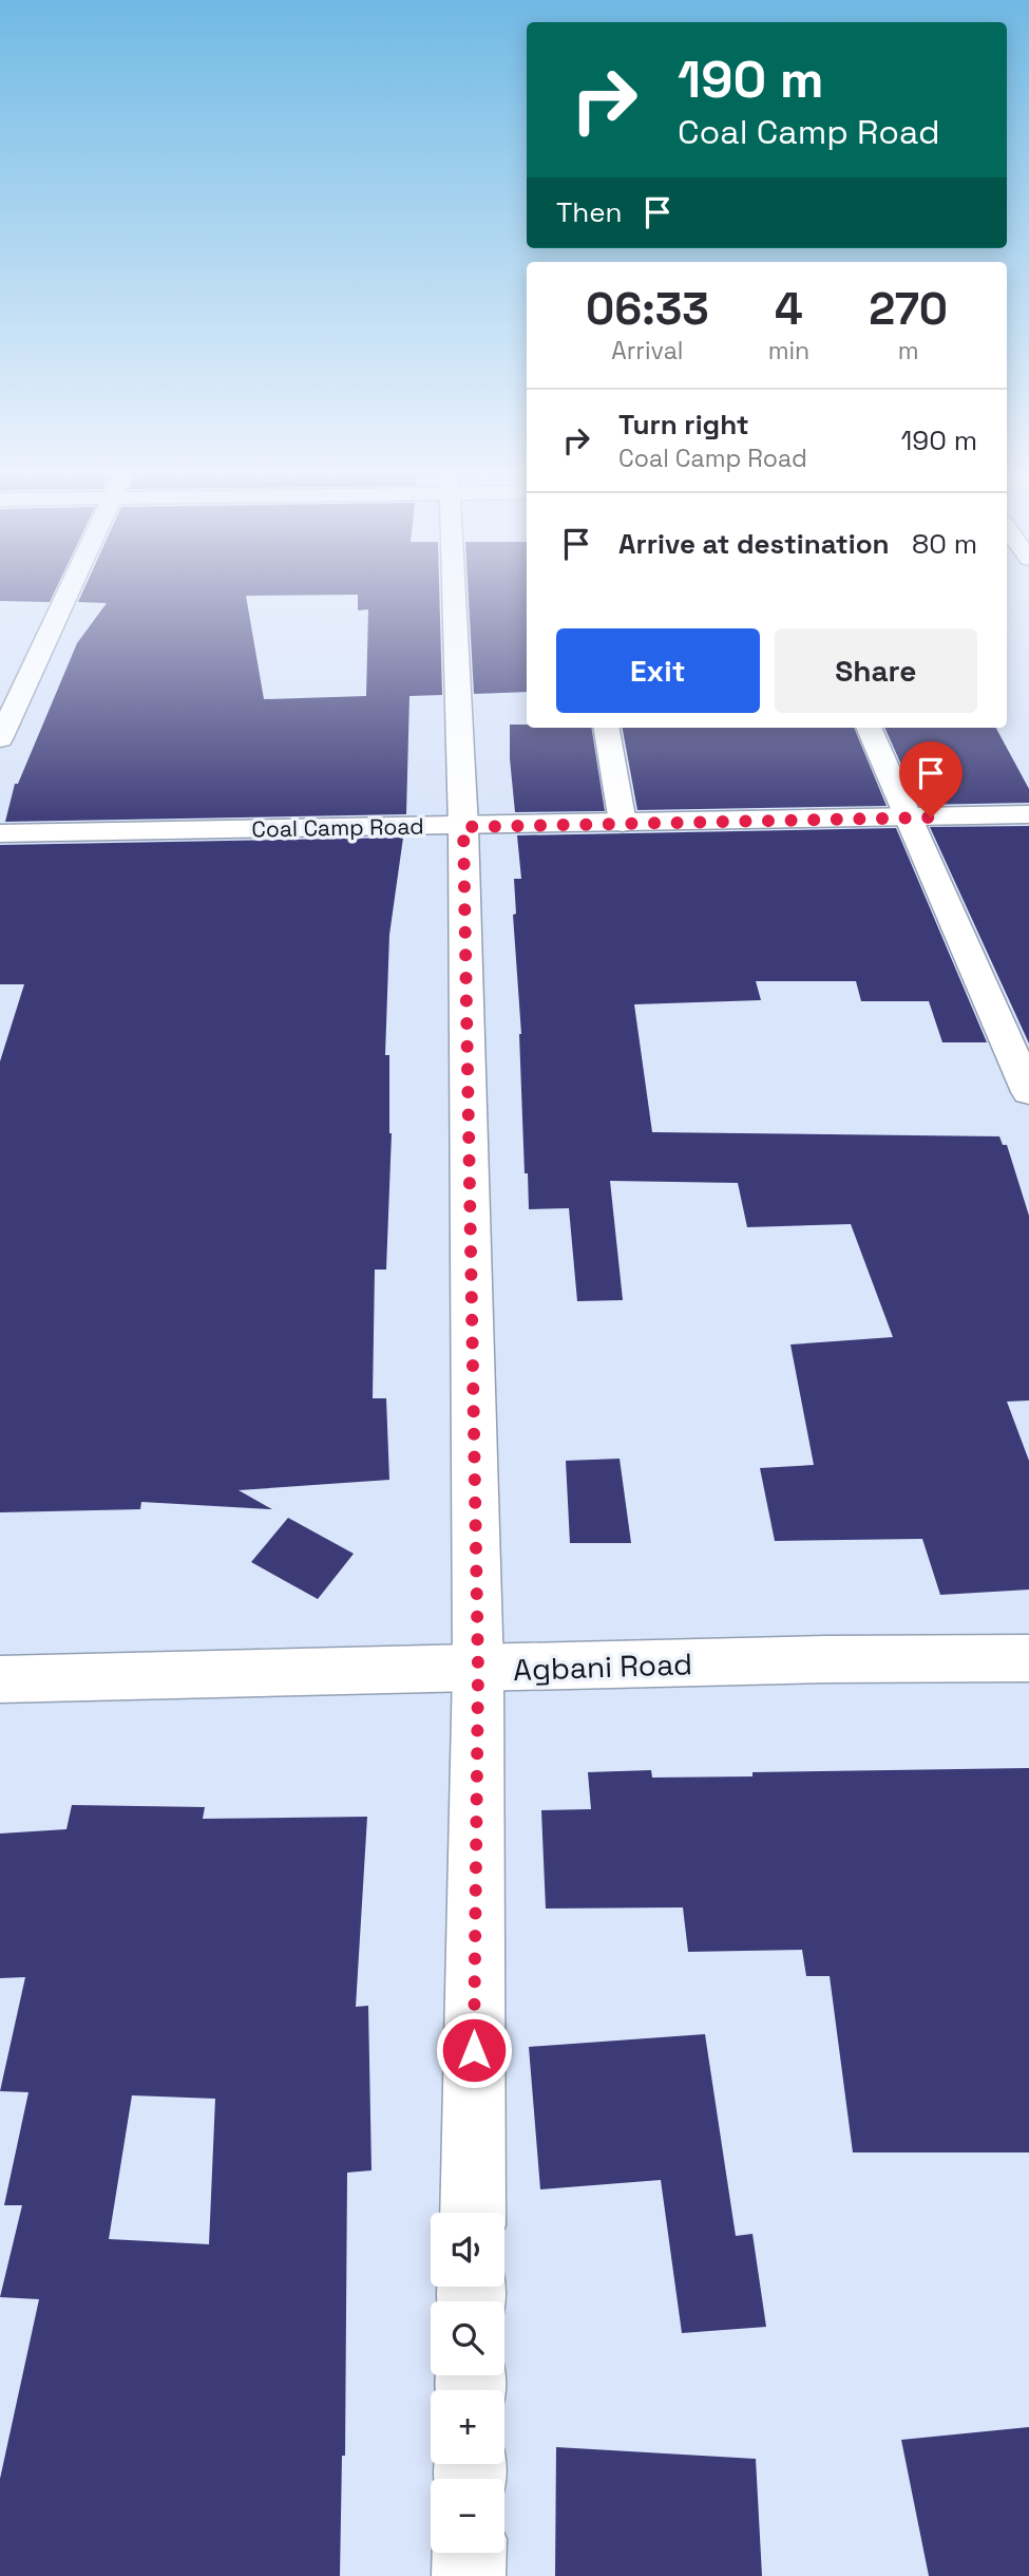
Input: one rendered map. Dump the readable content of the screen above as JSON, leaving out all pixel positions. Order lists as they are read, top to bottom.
{
  "streets": {
    "street": ["Coal Camp Road", "Agbani Road"]
  },
  "page": {
    "turn": ["190 m", "Coal Camp Road"],
    "then": "Then",
    "eta": [
      "06:33",
      "Arrival",
      "4",
      "min",
      "270",
      "m"
    ],
    "list": [
      {
        "name": "Turn right",
        "note": "Coal Camp Road",
        "value": "190 m"
      },
      {
        "name": "Arrive at destination",
        "value": "80 m"
      }
    ],
    "buttons": ["Exit", "Share"],
    "map_buttons": ["+", "−"]
  }
}
